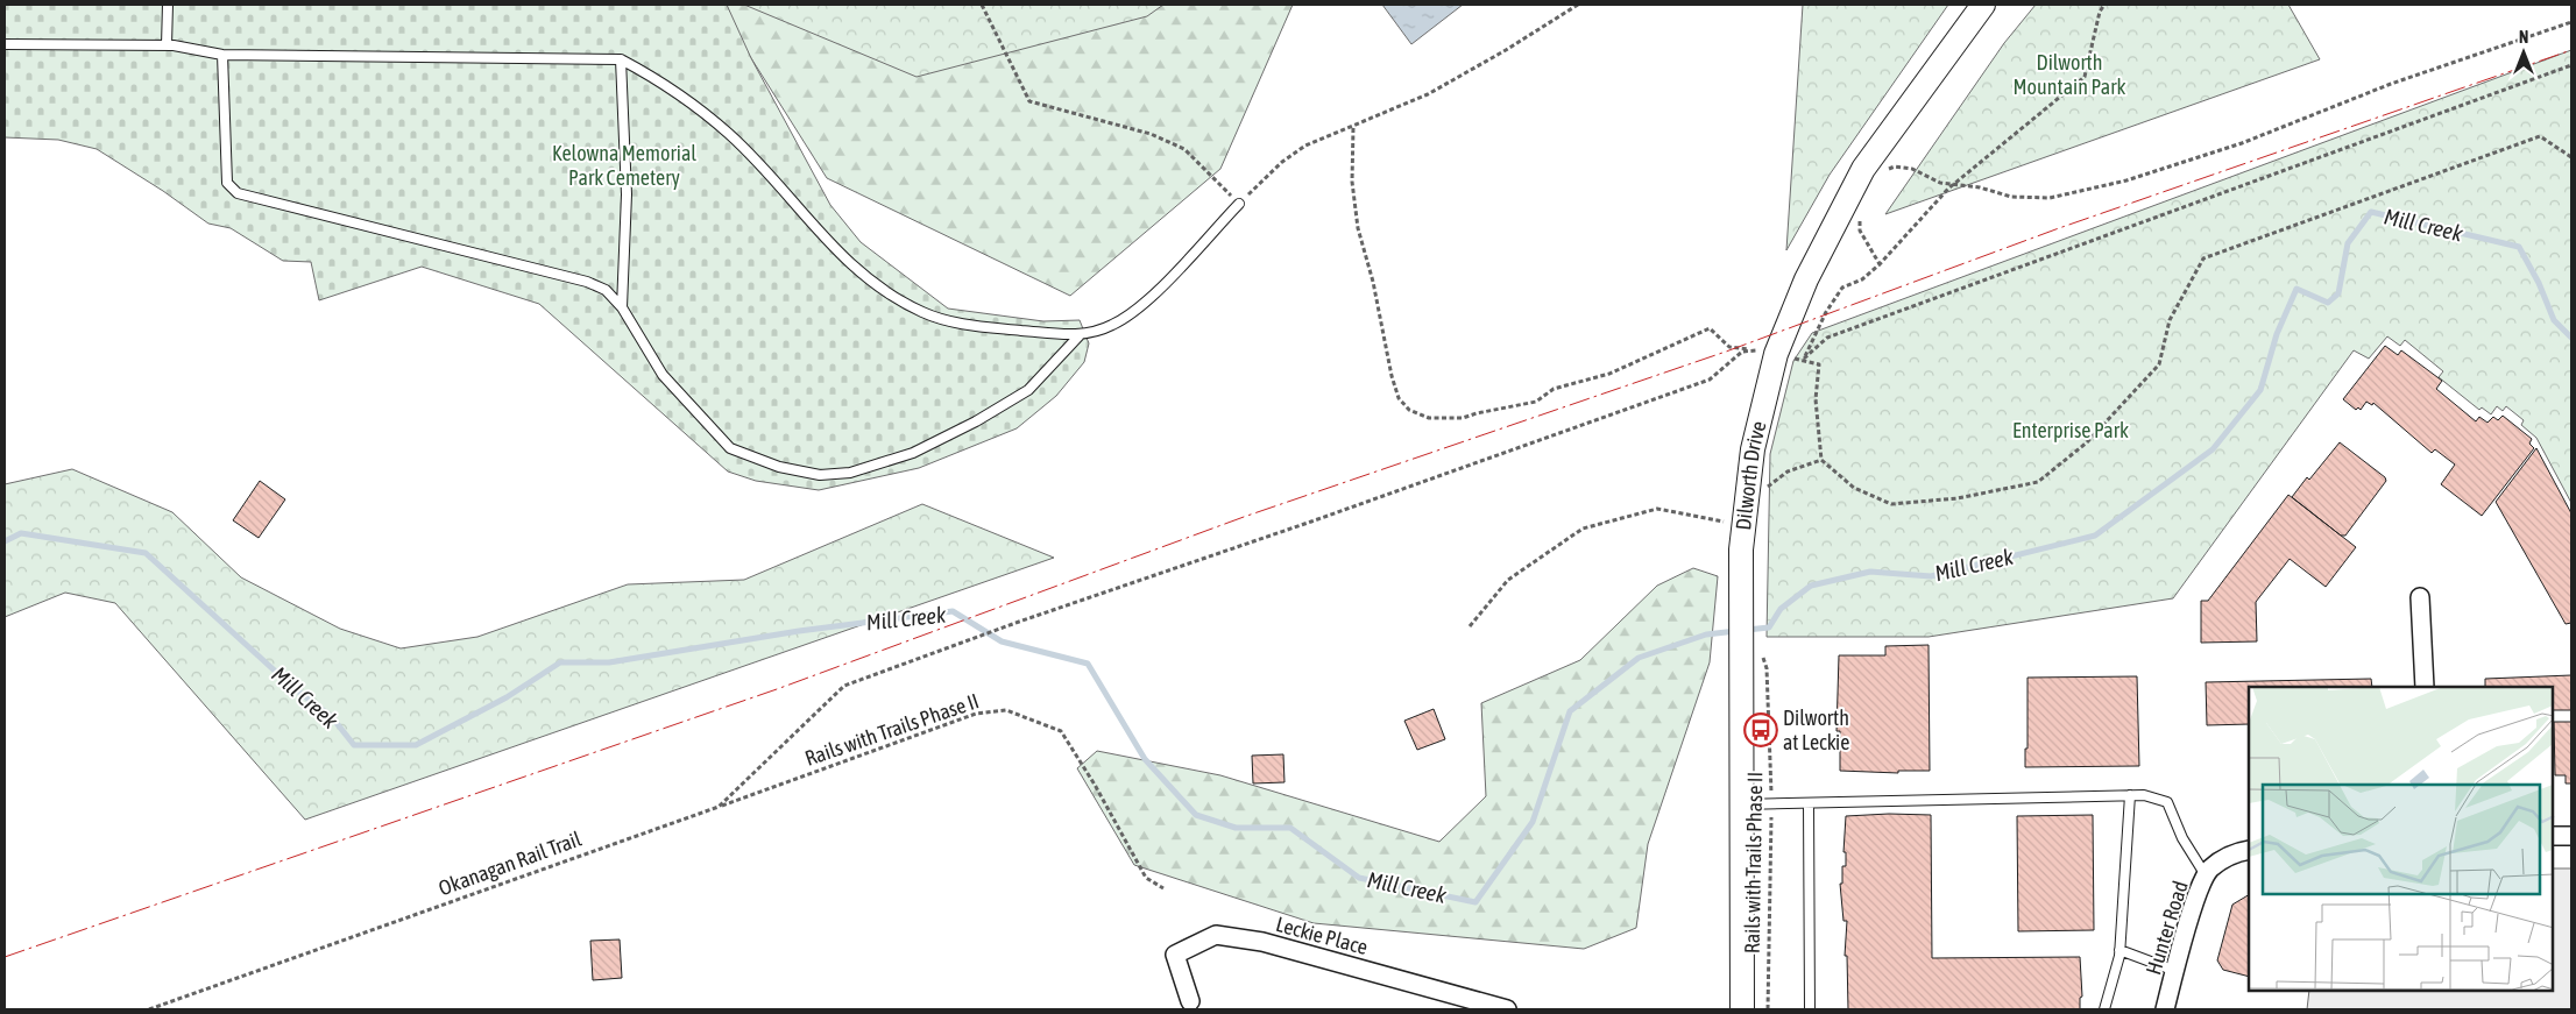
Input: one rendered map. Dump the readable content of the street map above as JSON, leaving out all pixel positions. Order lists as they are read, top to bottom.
{
  "streets": {
    "main road": ["Dilworth Drive"],
    "street": ["Hunter Road", "Leckie Place"],
    "path": ["Rails with Trails Phase II", "Okanagan Rail Trail"]
  },
  "crossings": [
    ["Dilworth Drive", "Rails with Trails Phase II"],
    ["Rails with Trails Phase II", "Okanagan Rail Trail"]
  ],
  "water": ["Mill Creek"],
  "parks": ["Dilworth Mountain Park", "Kelowna Memorial Park Cemetery", "Enterprise Park"],
  "places": {
    "bus stop": ["Dilworth at Leckie"]
  },
  "north": "top"
}
